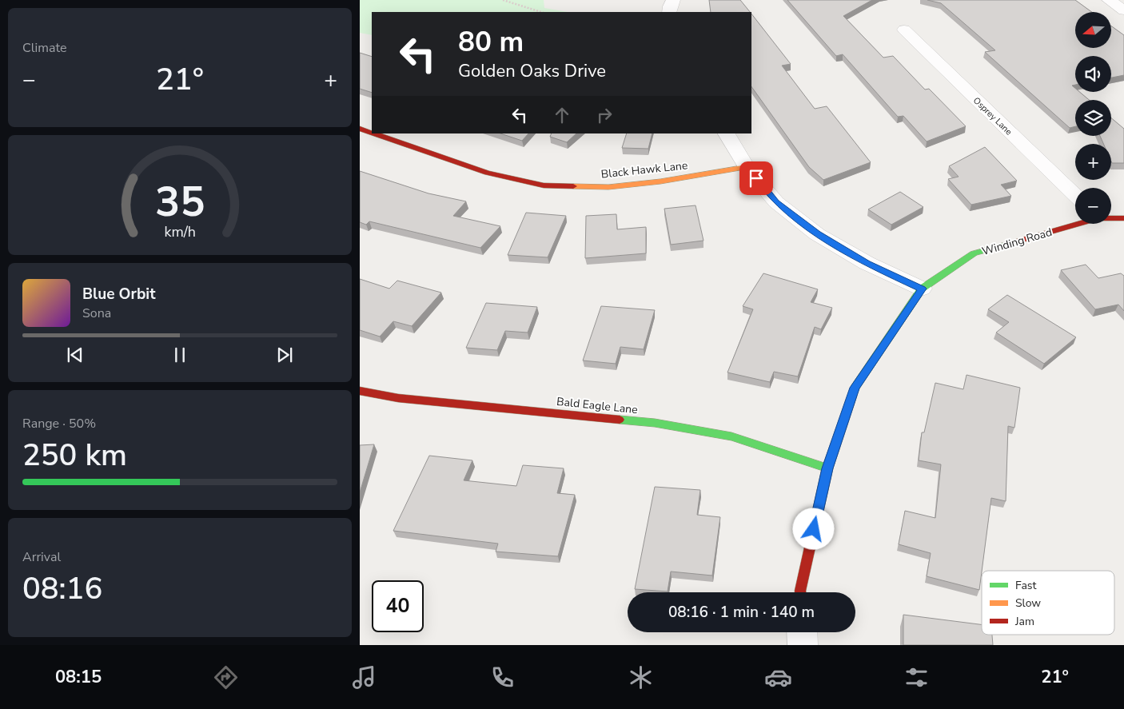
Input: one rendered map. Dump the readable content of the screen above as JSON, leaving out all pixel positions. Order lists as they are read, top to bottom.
{
  "streets": {
    "street": [
      "Osprey Lane",
      "Black Hawk Lane",
      "Winding Road",
      "Bald Eagle Lane"
    ]
  },
  "crossings": [
    ["Winding Road", "Bald Eagle Lane"]
  ],
  "legend": ["Fast", "Slow", "Jam"],
  "north": "left",
  "page": {
    "tile": [
      "Climate",
      ["Range · 50%", "250 km"],
      ["Arrival", "08:16"]
    ],
    "map_buttons": ["+", "−"],
    "turn": ["80 m", "Golden Oaks Drive"],
    "heat": ["−", "21°", "+"],
    "song": ["Blue Orbit", "Sona"],
    "limit": "40",
    "trip": "08:16 · 1 min · 140 m",
    "tabs": ["08:15", "21°"],
    "gauge": ["35", "km/h"]
  }
}
